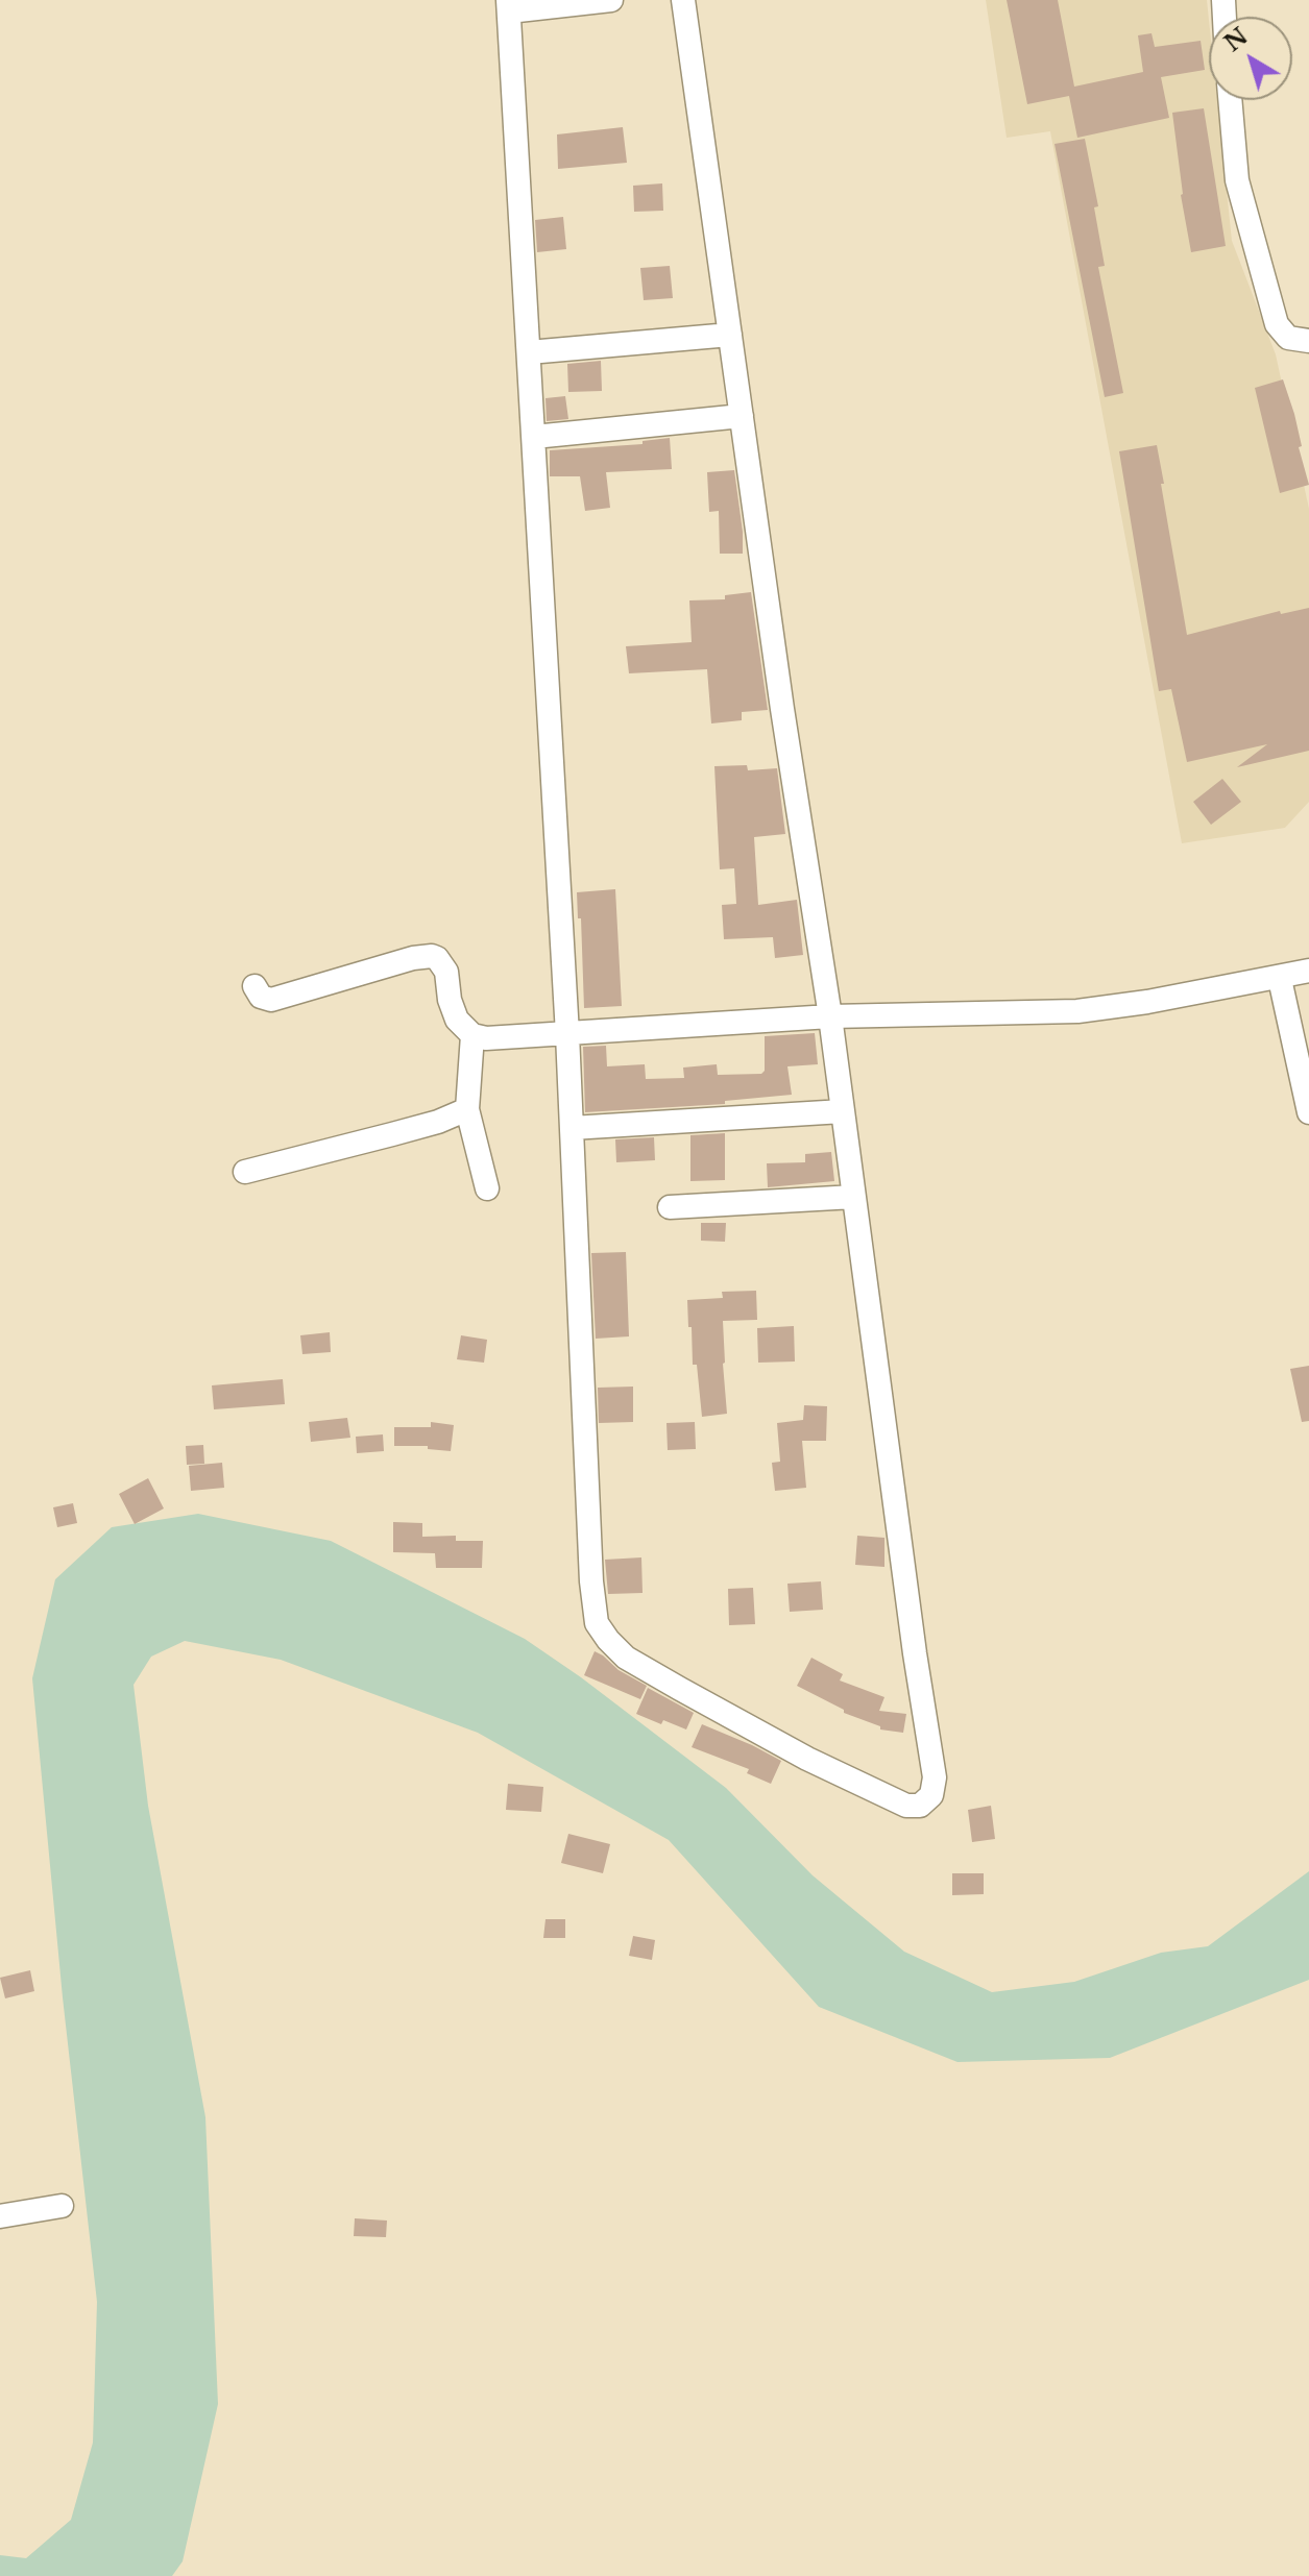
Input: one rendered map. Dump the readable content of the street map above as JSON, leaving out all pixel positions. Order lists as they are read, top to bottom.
{
  "north": "top left"
}
